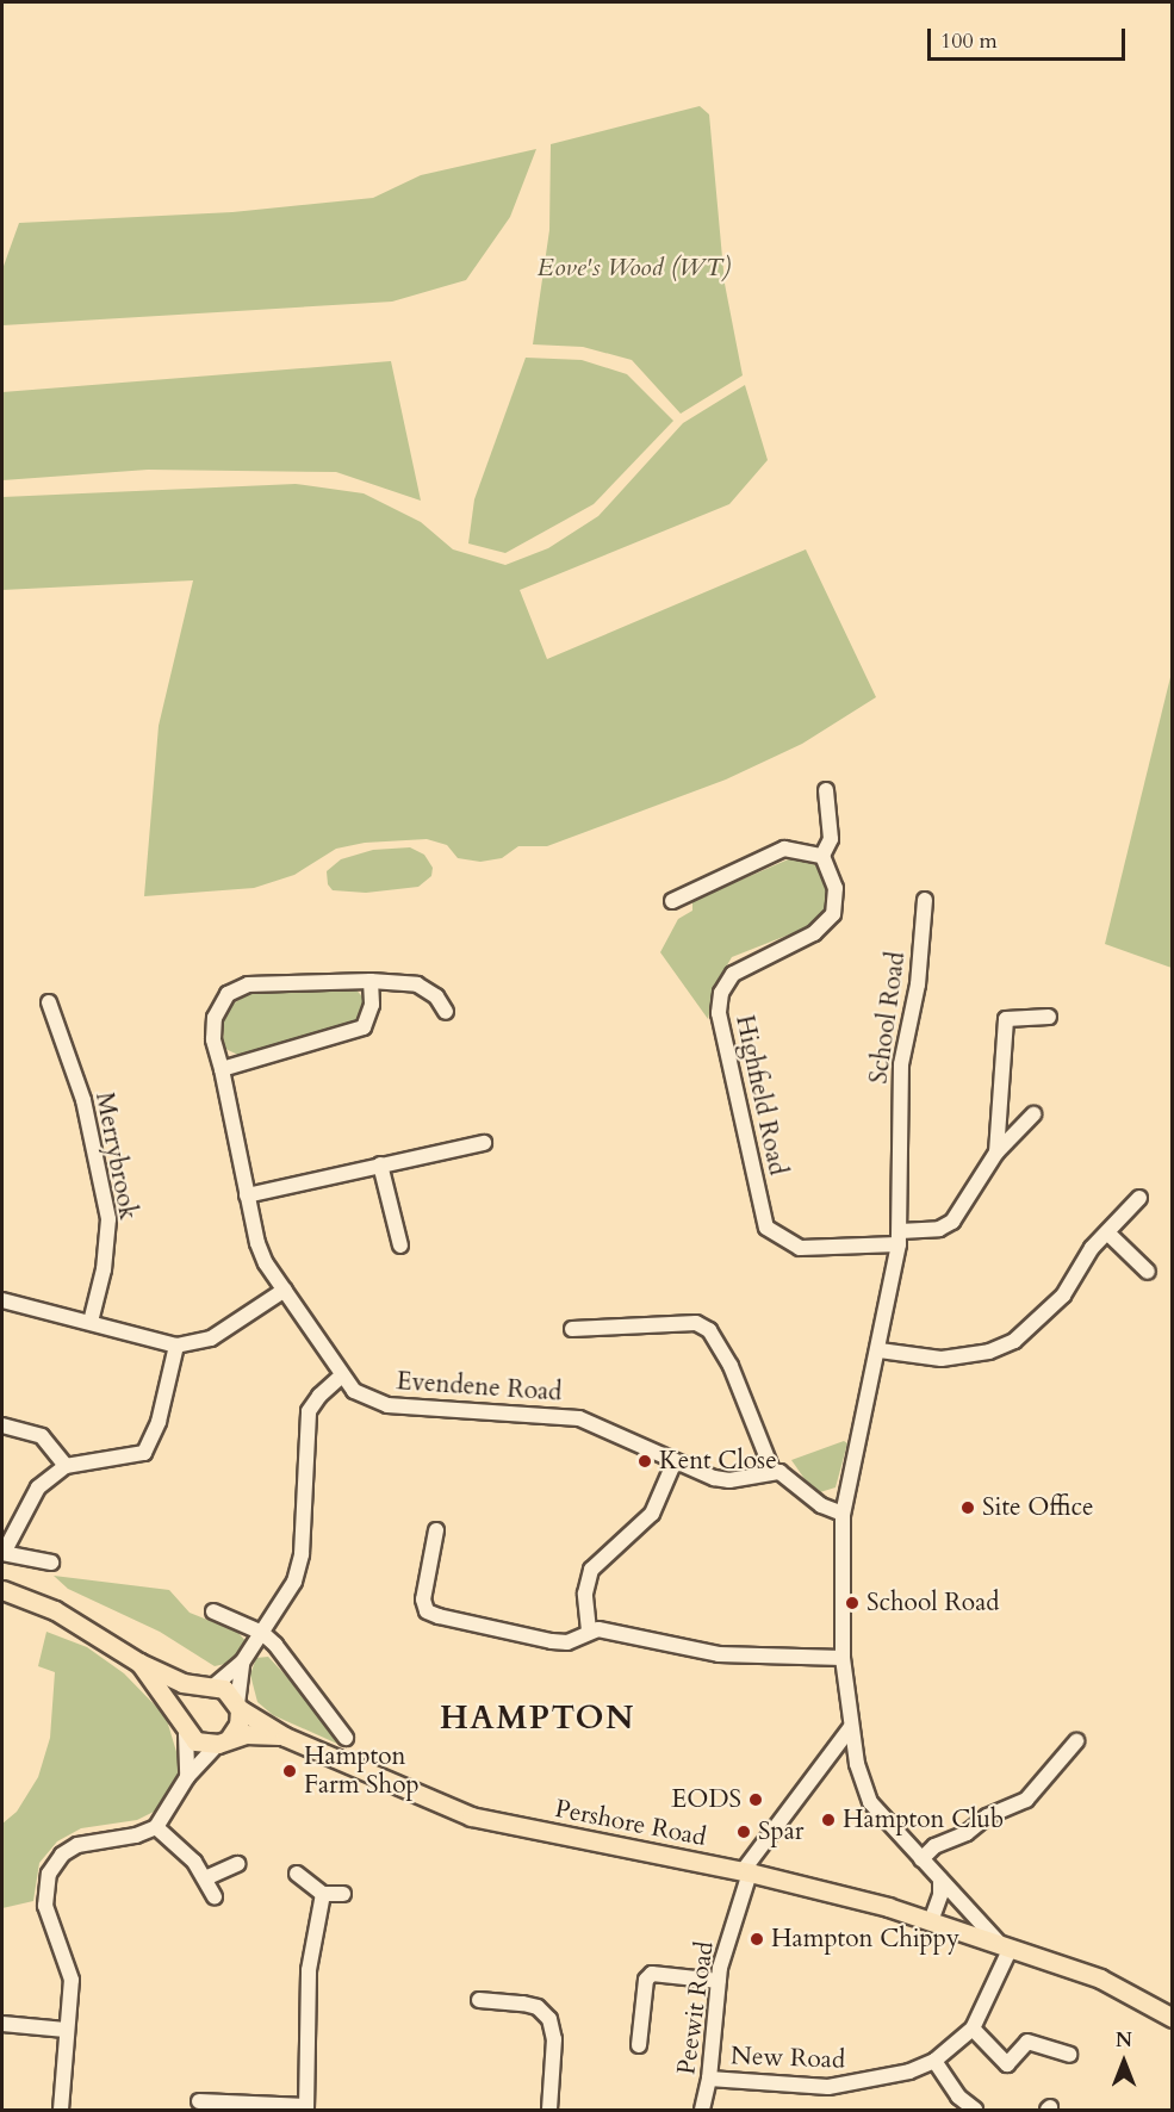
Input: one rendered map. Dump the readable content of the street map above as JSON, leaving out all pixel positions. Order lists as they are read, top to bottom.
{
  "streets": {
    "main road": ["Pershore Road"],
    "street": [
      "School Road",
      "Highfield Road",
      "Merrybrook",
      "Evendene Road",
      "Peewit Road",
      "New Road"
    ]
  },
  "crossings": [
    ["School Road", "Highfield Road"],
    ["School Road", "Pershore Road"],
    ["School Road", "New Road"],
    ["Pershore Road", "Peewit Road"],
    ["Pershore Road", "New Road"],
    ["Peewit Road", "New Road"]
  ],
  "districts": ["HAMPTON"],
  "parks": ["Eove's Wood (WT)"],
  "places": [
    "Kent Close",
    "Site Office",
    "School Road",
    "Hampton Farm Shop",
    "EODS",
    "Hampton Club",
    "Spar",
    "Hampton Chippy"
  ],
  "scale_bar": "100 m",
  "north": "top"
}
